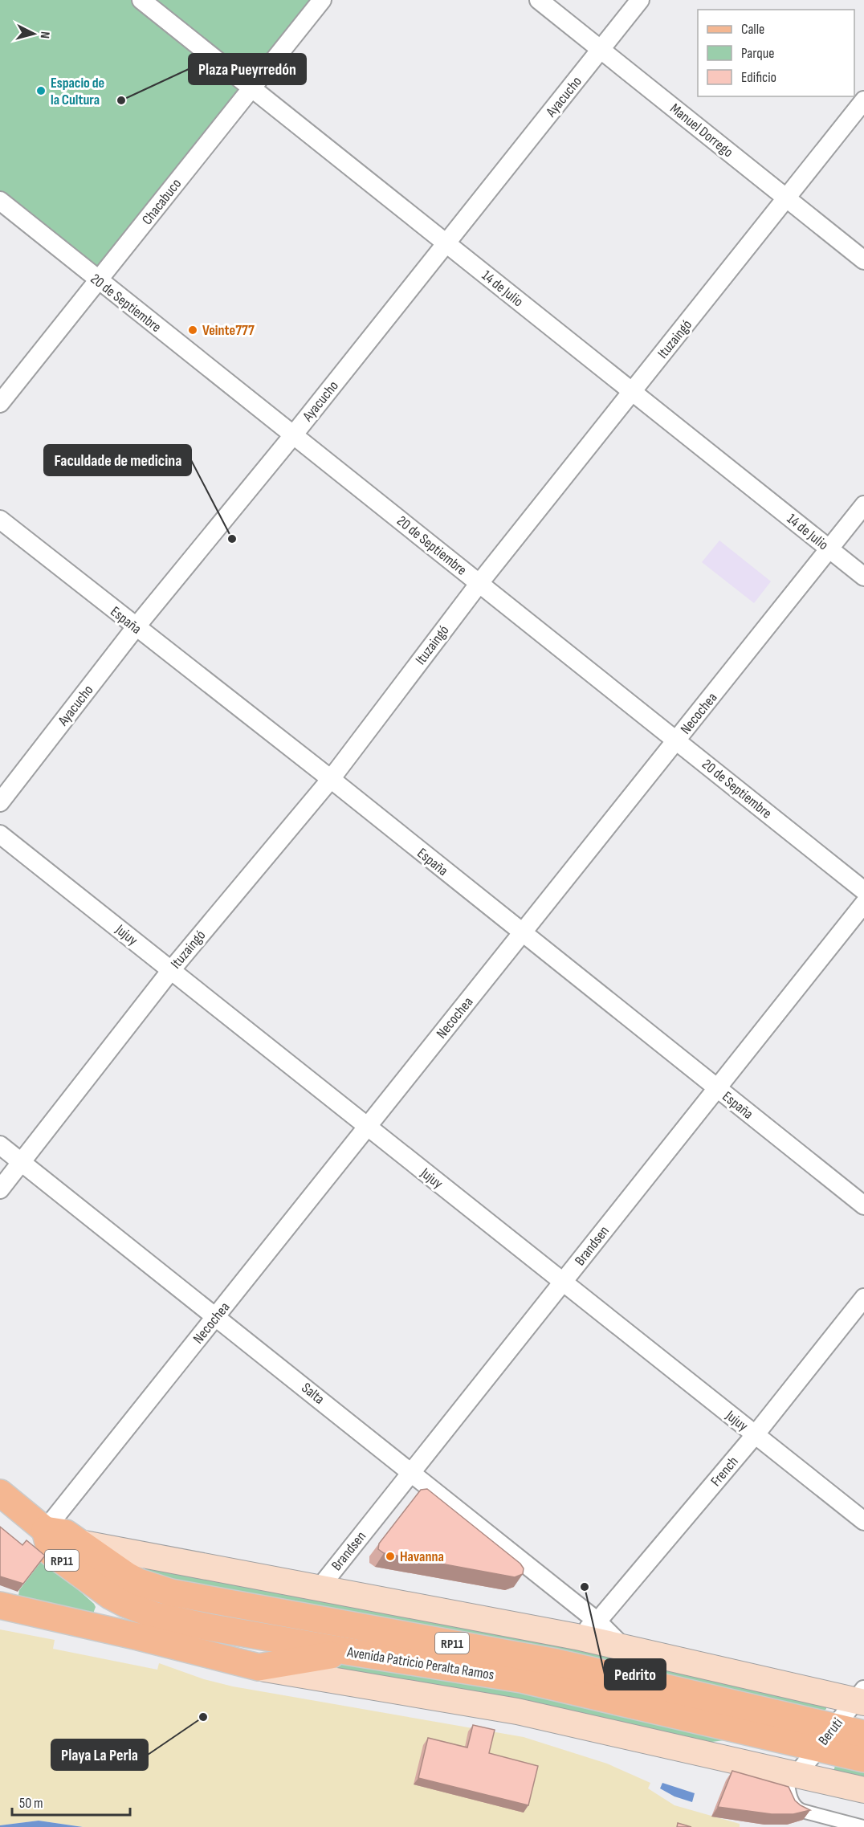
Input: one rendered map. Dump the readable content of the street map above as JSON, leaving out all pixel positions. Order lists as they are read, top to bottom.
{
  "streets": {
    "main road": ["RP11", "Avenida Patricio Peralta Ramos"],
    "street": [
      "Ayacucho",
      "Manuel Dorrego",
      "Chacabuco",
      "14 de Julio",
      "20 de Septiembre",
      "Ituzaingó",
      "España",
      "Necochea",
      "Jujuy",
      "Brandsen",
      "Salta",
      "French",
      "Beruti"
    ]
  },
  "crossings": [
    ["Ayacucho", "Manuel Dorrego"],
    ["Ayacucho", "14 de Julio"],
    ["Ayacucho", "20 de Septiembre"],
    ["Ayacucho", "España"],
    ["Manuel Dorrego", "Ituzaingó"],
    ["Chacabuco", "14 de Julio"],
    ["Chacabuco", "20 de Septiembre"],
    ["14 de Julio", "Ituzaingó"],
    ["14 de Julio", "Necochea"],
    ["20 de Septiembre", "Ituzaingó"],
    ["20 de Septiembre", "Necochea"],
    ["Ituzaingó", "España"],
    ["Ituzaingó", "Jujuy"],
    ["Ituzaingó", "Salta"],
    ["España", "Necochea"],
    ["España", "Brandsen"],
    ["Necochea", "Jujuy"],
    ["Necochea", "Salta"],
    ["Necochea", "RP11"],
    ["Necochea", "Avenida Patricio Peralta Ramos"],
    ["Jujuy", "Brandsen"],
    ["Jujuy", "French"],
    ["Brandsen", "Salta"],
    ["Brandsen", "Avenida Patricio Peralta Ramos"],
    ["Salta", "French"],
    ["Salta", "Avenida Patricio Peralta Ramos"],
    ["French", "Avenida Patricio Peralta Ramos"],
    ["RP11", "Avenida Patricio Peralta Ramos"],
    ["Avenida Patricio Peralta Ramos", "Beruti"]
  ],
  "places": [
    "Espacio de la Cultura",
    "Plaza Pueyrredón",
    "Veinte777",
    "Faculdade de medicina",
    "Havanna",
    "Pedrito",
    "Playa La Perla"
  ],
  "legend": ["Calle", "Parque", "Edificio"],
  "scale_bar": "50 m",
  "north": "right"
}
